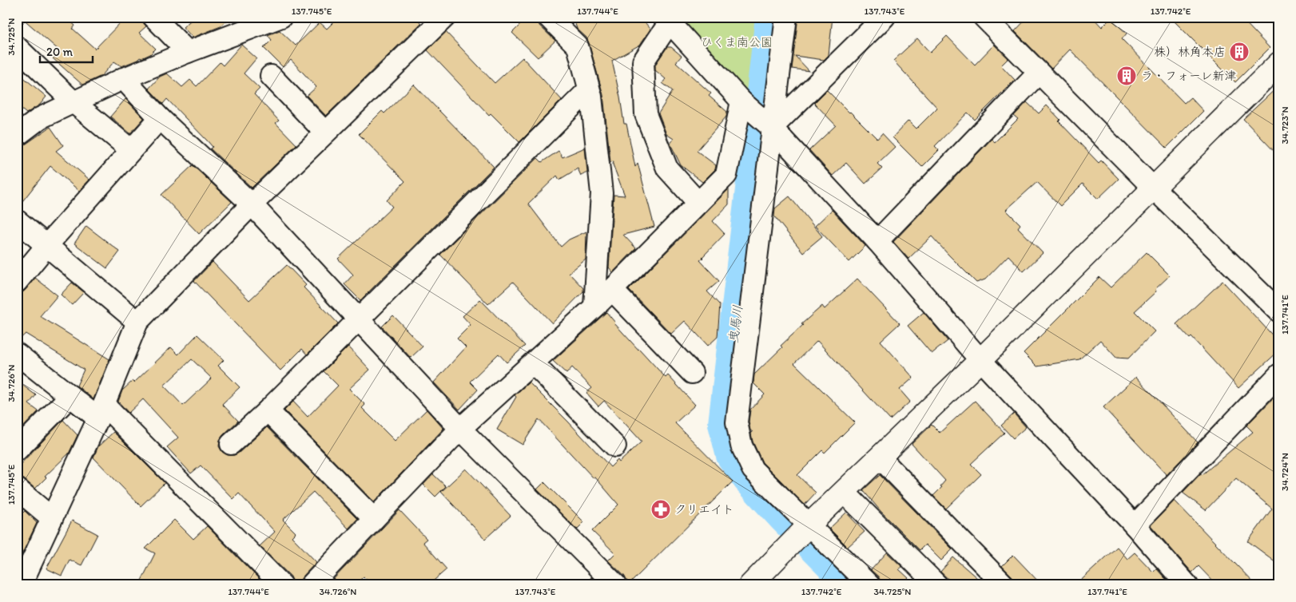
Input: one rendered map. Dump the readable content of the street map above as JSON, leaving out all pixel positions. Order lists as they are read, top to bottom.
{
  "water": ["曳馬川"],
  "parks": ["ひくま南公園"],
  "places": {
    "building": ["株）林角本店", "ラ・フォーレ新津"],
    "pharmacy": ["クリエイト"]
  },
  "scale_bar": "20 m",
  "coordinates": [
    "137.745°E",
    "137.744°E",
    "137.743°E",
    "137.742°E",
    "34.725°N",
    "34.723°N",
    "137.741°E",
    "34.726°N",
    "34.724°N"
  ]
}
